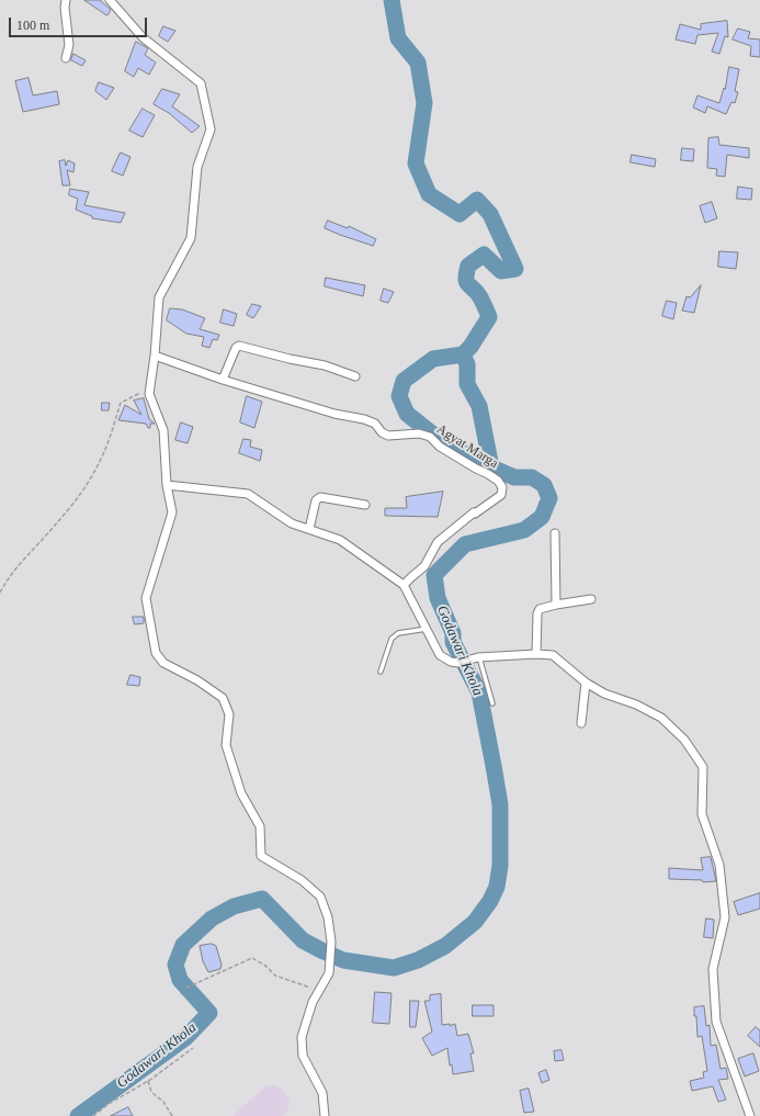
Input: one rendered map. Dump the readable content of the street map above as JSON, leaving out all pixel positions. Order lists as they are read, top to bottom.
{
  "streets": {
    "street": ["Agyat Marga"]
  },
  "water": ["Godawari Khola"],
  "scale_bar": "100 m"
}
